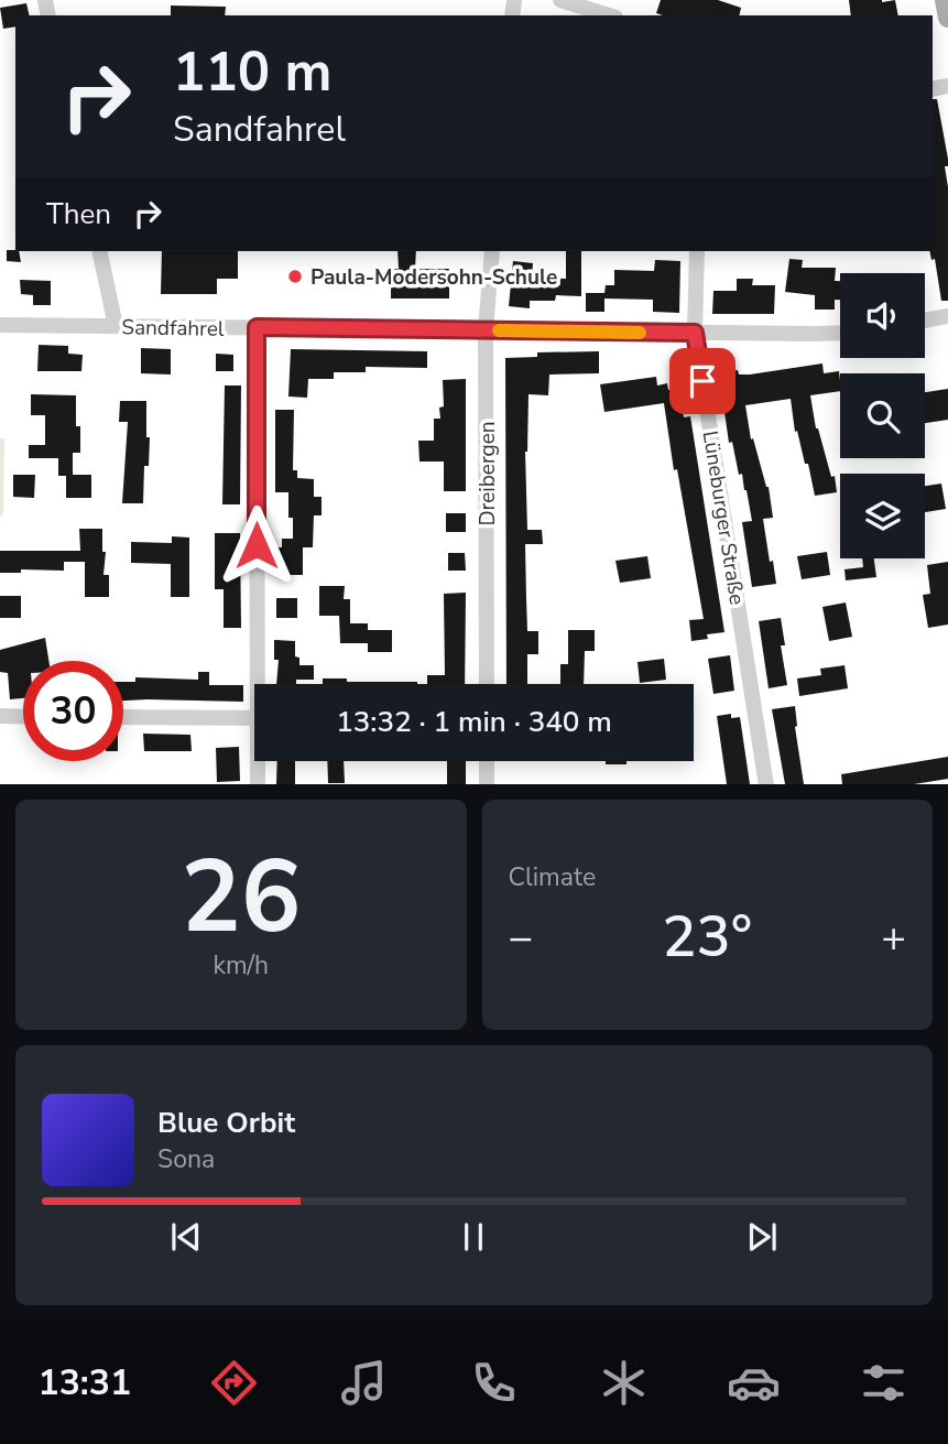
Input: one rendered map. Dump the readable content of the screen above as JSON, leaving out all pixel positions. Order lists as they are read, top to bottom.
{
  "streets": {
    "street": ["Sandfahrel", "Dreibergen", "Lüneburger Straße"]
  },
  "crossings": [
    ["Sandfahrel", "Dreibergen"],
    ["Sandfahrel", "Lüneburger Straße"]
  ],
  "places": ["Paula-Modersohn-Schule"],
  "page": {
    "turn": ["110 m", "Sandfahrel"],
    "then": "Then",
    "limit": "30",
    "trip": "13:32 · 1 min · 340 m",
    "tile": [
      ["26", "km/h"],
      "Climate"
    ],
    "heat": ["−", "23°", "+"],
    "song": ["Blue Orbit", "Sona"],
    "tabs": "13:31"
  }
}
